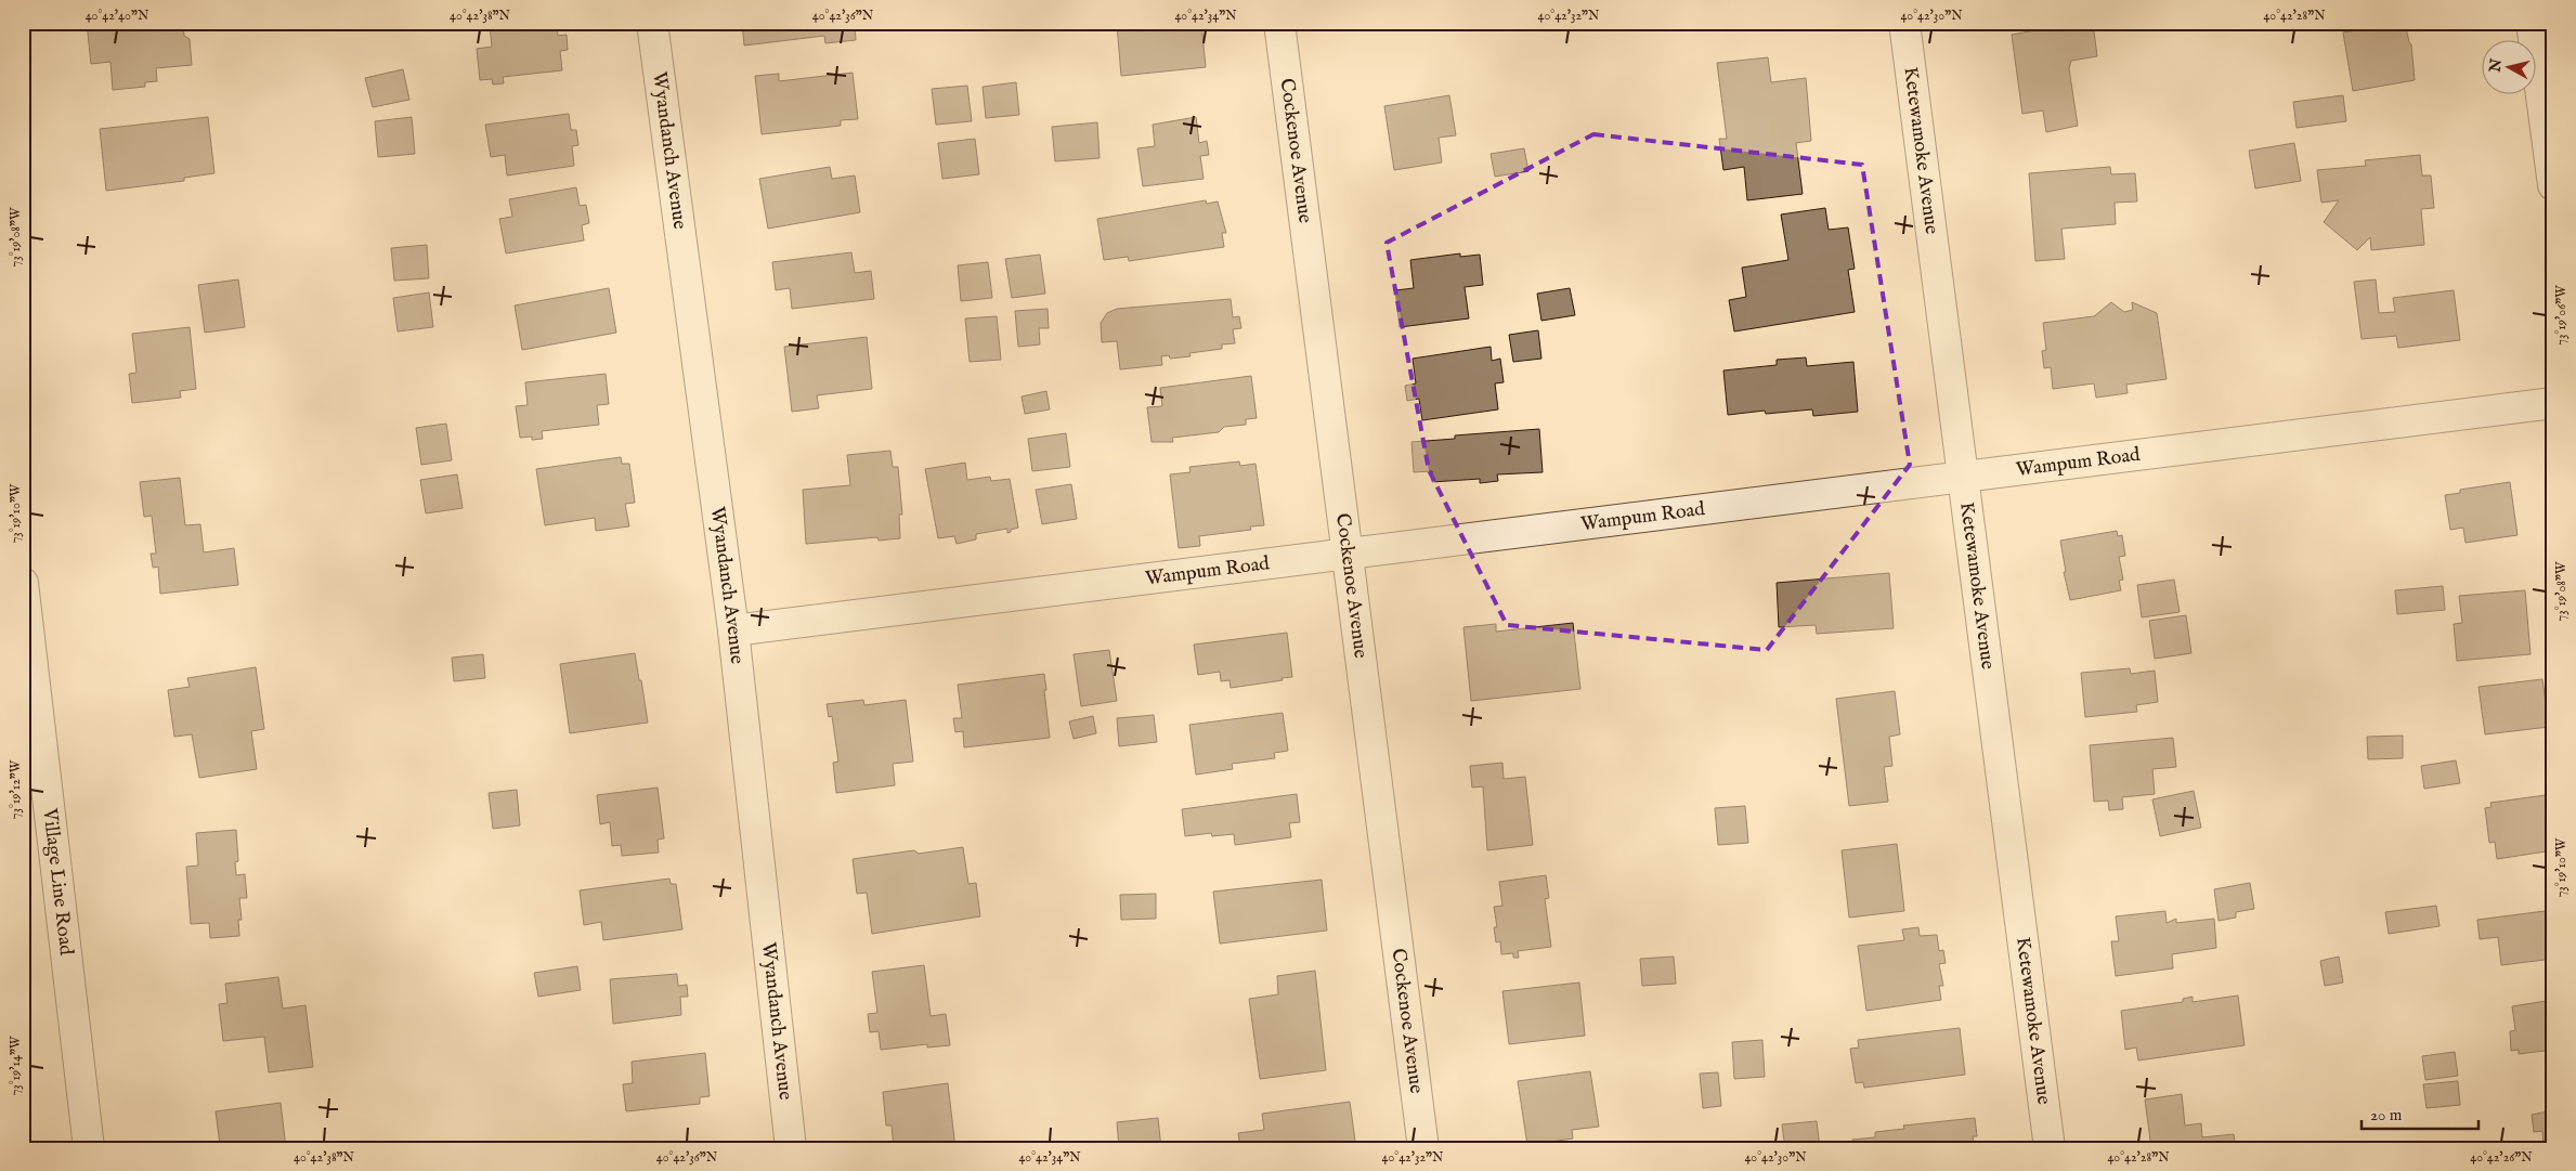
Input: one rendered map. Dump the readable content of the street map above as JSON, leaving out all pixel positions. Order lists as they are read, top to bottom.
{
  "streets": {
    "street": [
      "Wyandanch Avenue",
      "Cockenoe Avenue",
      "Ketewamoke Avenue",
      "Wampum Road",
      "Village Line Road"
    ]
  },
  "crossings": [
    ["Wyandanch Avenue", "Wampum Road"],
    ["Cockenoe Avenue", "Wampum Road"],
    ["Ketewamoke Avenue", "Wampum Road"]
  ],
  "scale_bar": "20 m",
  "north": "left",
  "coordinates": [
    "40°42'40\"N",
    "40°42'38\"N",
    "40°42'36\"N",
    "40°42'34\"N",
    "40°42'32\"N",
    "40°42'30\"N",
    "40°42'28\"N",
    "73°19'08\"W",
    "73°19'06\"W",
    "73°19'10\"W",
    "73°19'12\"W",
    "73°19'14\"W",
    "40°42'26\"N"
  ]
}
